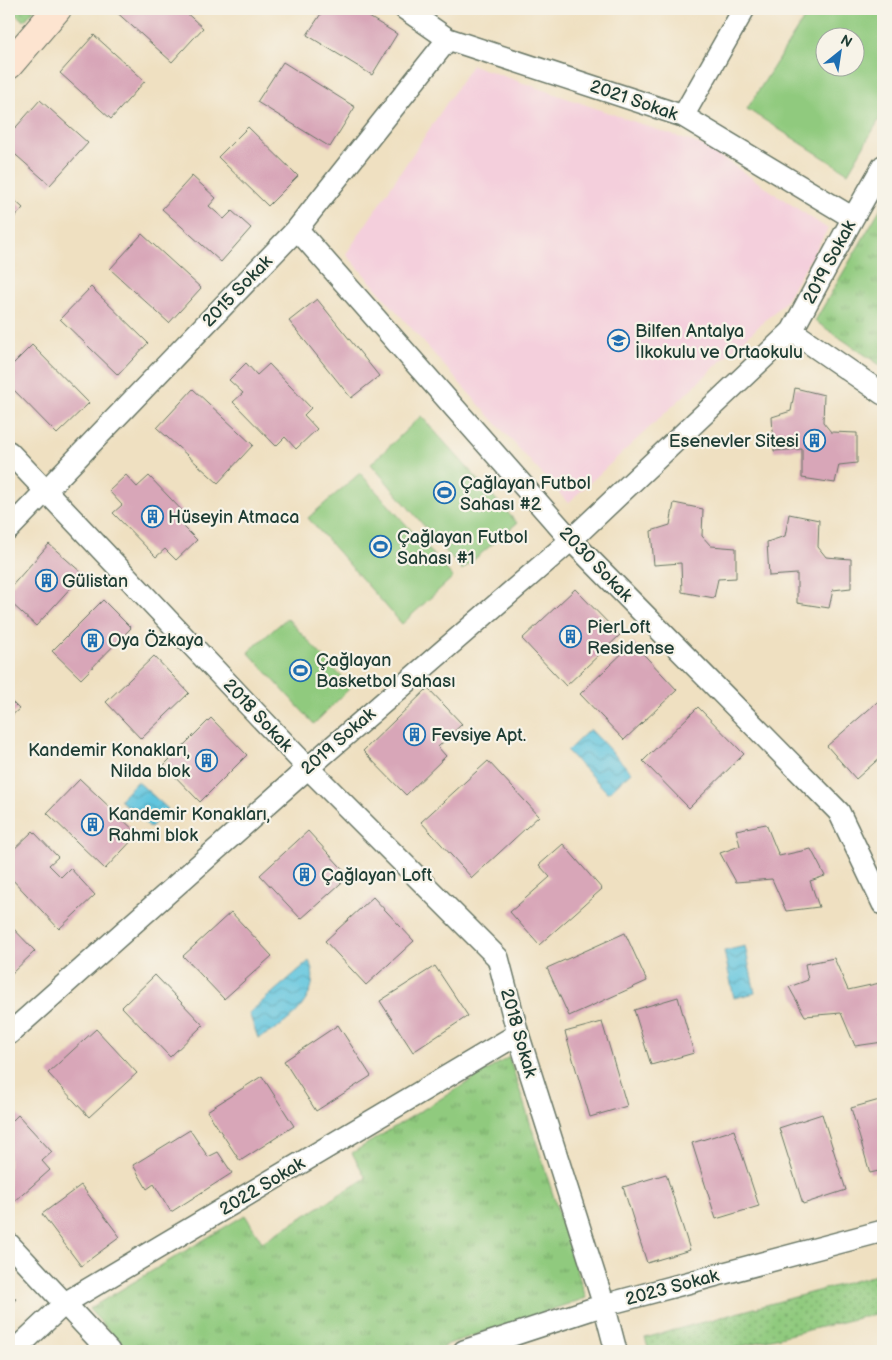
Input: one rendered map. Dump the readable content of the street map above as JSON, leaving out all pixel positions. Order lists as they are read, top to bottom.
{
  "streets": {
    "street": [
      "2021 Sokak",
      "2019 Sokak",
      "2015 Sokak",
      "2030 Sokak",
      "2018 Sokak",
      "2022 Sokak",
      "2023 Sokak"
    ]
  },
  "crossings": [
    ["2021 Sokak", "2019 Sokak"],
    ["2021 Sokak", "2015 Sokak"],
    ["2019 Sokak", "2030 Sokak"],
    ["2019 Sokak", "2018 Sokak"],
    ["2015 Sokak", "2030 Sokak"],
    ["2015 Sokak", "2018 Sokak"],
    ["2018 Sokak", "2022 Sokak"],
    ["2018 Sokak", "2023 Sokak"]
  ],
  "places": {
    "school or university": ["Bilfen Antalya İlkokulu ve Ortaokulu"],
    "building": [
      "Esenevler Sitesi",
      "Hüseyin Atmaca",
      "Gülistan",
      "PierLoft Residense",
      "Oya Özkaya",
      "Fevsiye Apt.",
      "Kandemir Konakları, Nilda blok",
      "Kandemir Konakları, Rahmi blok",
      "Çağlayan Loft"
    ],
    "sports": ["Çağlayan Futbol Sahası #2", "Çağlayan Futbol Sahası #1", "Çağlayan Basketbol Sahası"]
  },
  "north": "top right"
}
